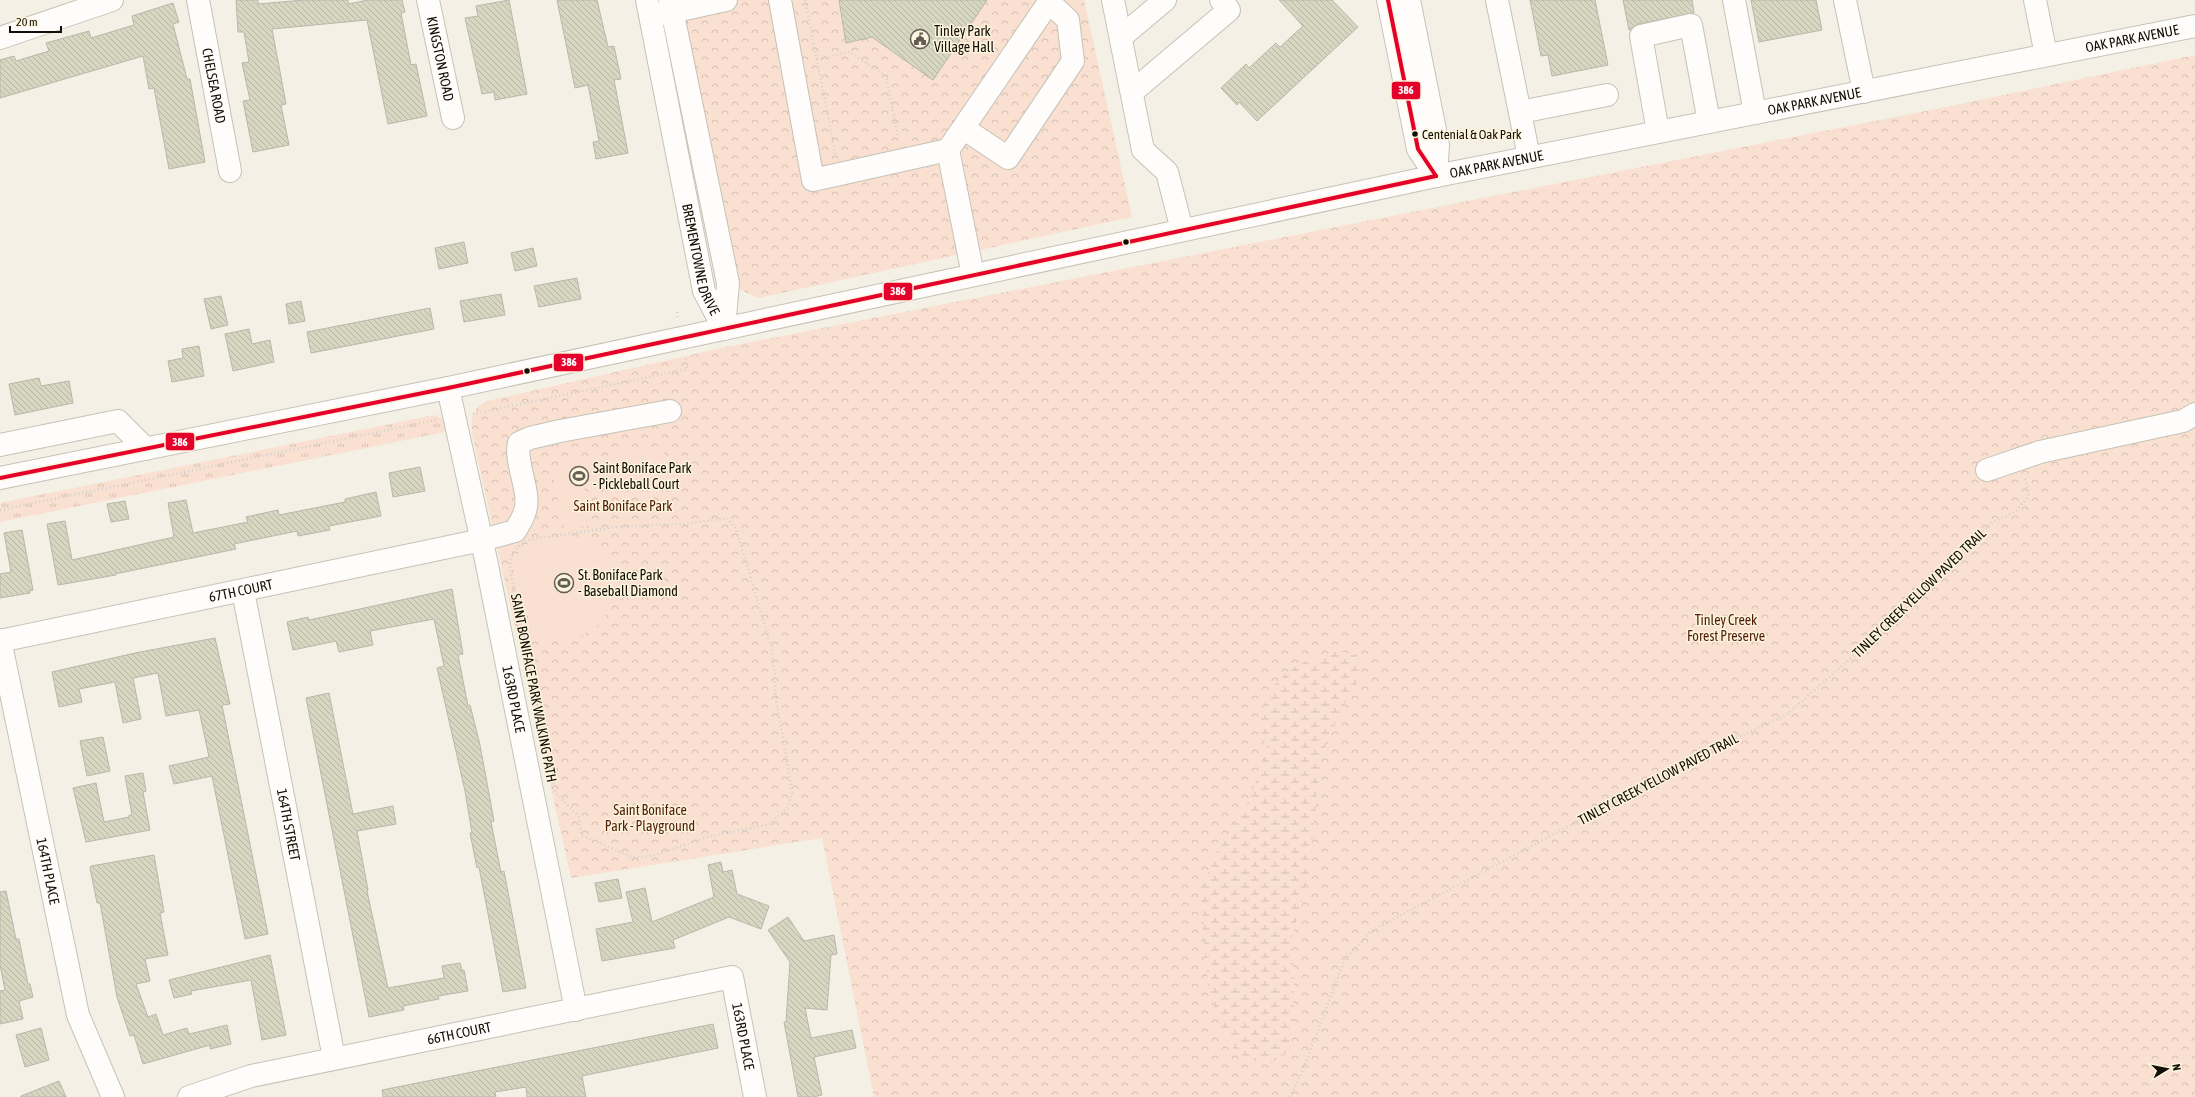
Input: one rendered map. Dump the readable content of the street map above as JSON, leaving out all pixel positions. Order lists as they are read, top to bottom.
{
  "streets": {
    "street": [
      "OAK PARK AVENUE",
      "KINGSTON ROAD",
      "CHELSEA ROAD",
      "BREMENTOWNE DRIVE",
      "67TH COURT",
      "163RD PLACE",
      "164TH STREET",
      "164TH PLACE",
      "66TH COURT"
    ],
    "path": ["TINLEY CREEK YELLOW PAVED TRAIL", "SAINT BONIFACE PARK WALKING PATH"]
  },
  "crossings": [
    ["OAK PARK AVENUE", "BREMENTOWNE DRIVE"],
    ["OAK PARK AVENUE", "163RD PLACE"],
    ["67TH COURT", "163RD PLACE"],
    ["67TH COURT", "164TH STREET"],
    ["67TH COURT", "164TH PLACE"],
    ["163RD PLACE", "66TH COURT"],
    ["164TH STREET", "66TH COURT"]
  ],
  "parks": ["Saint Boniface Park", "Tinley Creek Forest Preserve", "Saint Boniface Park - Playground"],
  "places": {
    "public building": ["Tinley Park Village Hall"],
    "other": ["Centenial & Oak Park"],
    "sports": ["Saint Boniface Park - Pickleball Court", "St. Boniface Park - Baseball Diamond"]
  },
  "lines": ["transit line 386"],
  "scale_bar": "20 m",
  "north": "right"
}
